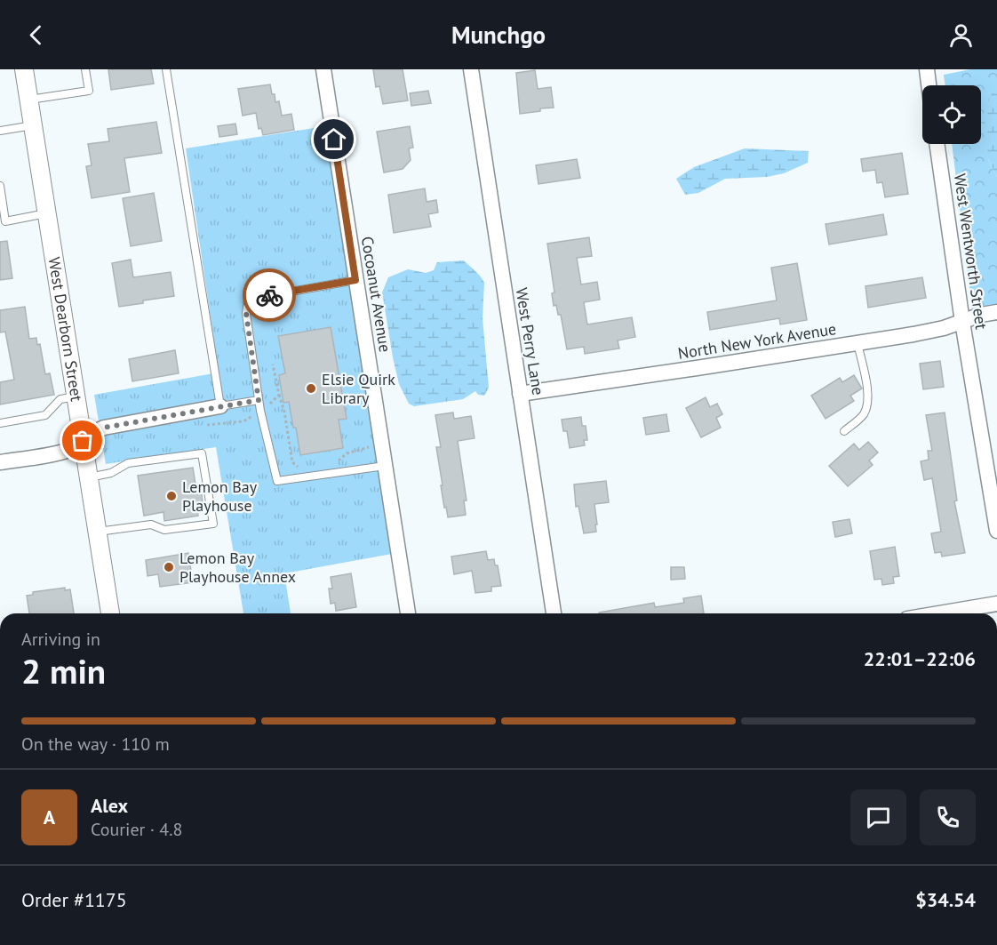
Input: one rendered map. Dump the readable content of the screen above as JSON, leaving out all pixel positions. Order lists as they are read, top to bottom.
{
  "streets": {
    "street": [
      "West Wentworth Street",
      "Cocoanut Avenue",
      "West Dearborn Street",
      "West Perry Lane",
      "North New York Avenue"
    ]
  },
  "crossings": [
    ["West Wentworth Street", "North New York Avenue"],
    ["West Perry Lane", "North New York Avenue"]
  ],
  "places": ["Elsie Quirk Library", "Lemon Bay Playhouse", "Lemon Bay Playhouse Annex"],
  "page": {
    "header": "Munchgo",
    "heading": ["2 min", "Arriving in", "22:01–22:06"],
    "panel": [
      "Alex",
      "Courier · 4.8",
      "Order #1175",
      "$34.54"
    ],
    "bar": "On the way · 110 m",
    "round": "A"
  }
}
